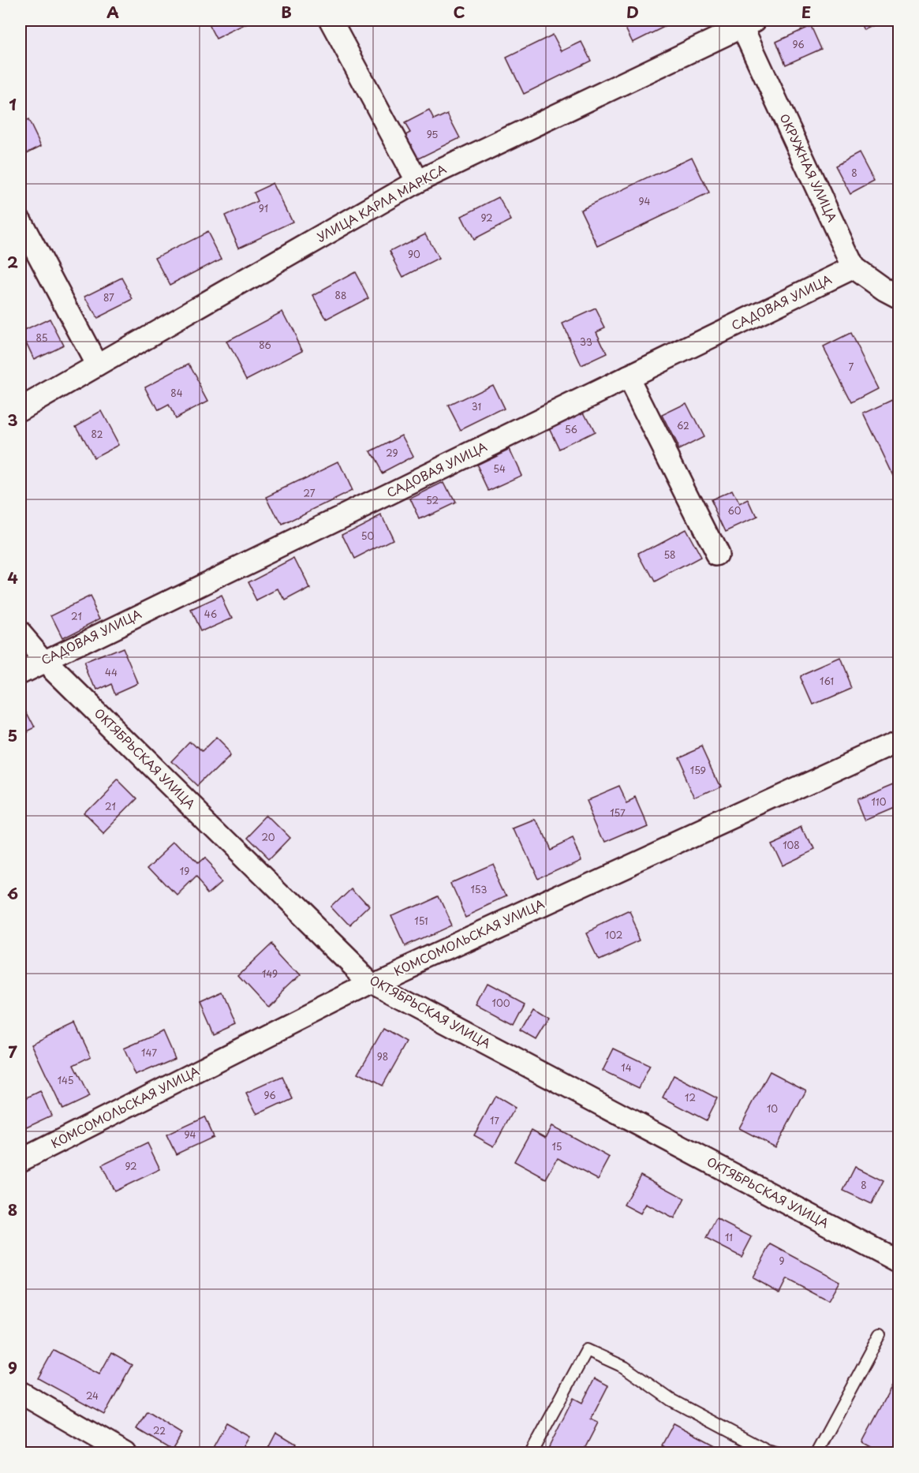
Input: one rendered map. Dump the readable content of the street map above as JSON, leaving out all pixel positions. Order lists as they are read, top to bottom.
{
  "streets": {
    "street": [
      "ОКРУЖНАЯ УЛИЦА",
      "УЛИЦА КАРЛА МАРКСА",
      "САДОВАЯ УЛИЦА",
      "ОКТЯБРЬСКАЯ УЛИЦА",
      "КОМСОМОЛЬСКАЯ УЛИЦА"
    ]
  },
  "crossings": [
    ["ОКРУЖНАЯ УЛИЦА", "УЛИЦА КАРЛА МАРКСА"],
    ["ОКРУЖНАЯ УЛИЦА", "САДОВАЯ УЛИЦА"],
    ["САДОВАЯ УЛИЦА", "ОКТЯБРЬСКАЯ УЛИЦА"],
    ["ОКТЯБРЬСКАЯ УЛИЦА", "КОМСОМОЛЬСКАЯ УЛИЦА"]
  ],
  "house_numbers": [
    "96",
    "95",
    "8",
    "94",
    "91",
    "92",
    "90",
    "88",
    "87",
    "85",
    "33",
    "86",
    "7",
    "84",
    "31",
    "62",
    "56",
    "82",
    "29",
    "54",
    "27",
    "52",
    "60",
    "50",
    "58",
    "46",
    "21",
    "44",
    "161",
    "159",
    "110",
    "21",
    "157",
    "20",
    "108",
    "19",
    "153",
    "151",
    "102",
    "149",
    "100",
    "147",
    "98",
    "14",
    "145",
    "96",
    "12",
    "10",
    "17",
    "94",
    "15",
    "92",
    "8",
    "11",
    "9",
    "24",
    "22"
  ],
  "grid": {
    "columns": [
      "A",
      "B",
      "C",
      "D",
      "E"
    ],
    "rows": [
      "1",
      "2",
      "3",
      "4",
      "5",
      "6",
      "7",
      "8",
      "9"
    ]
  }
}
